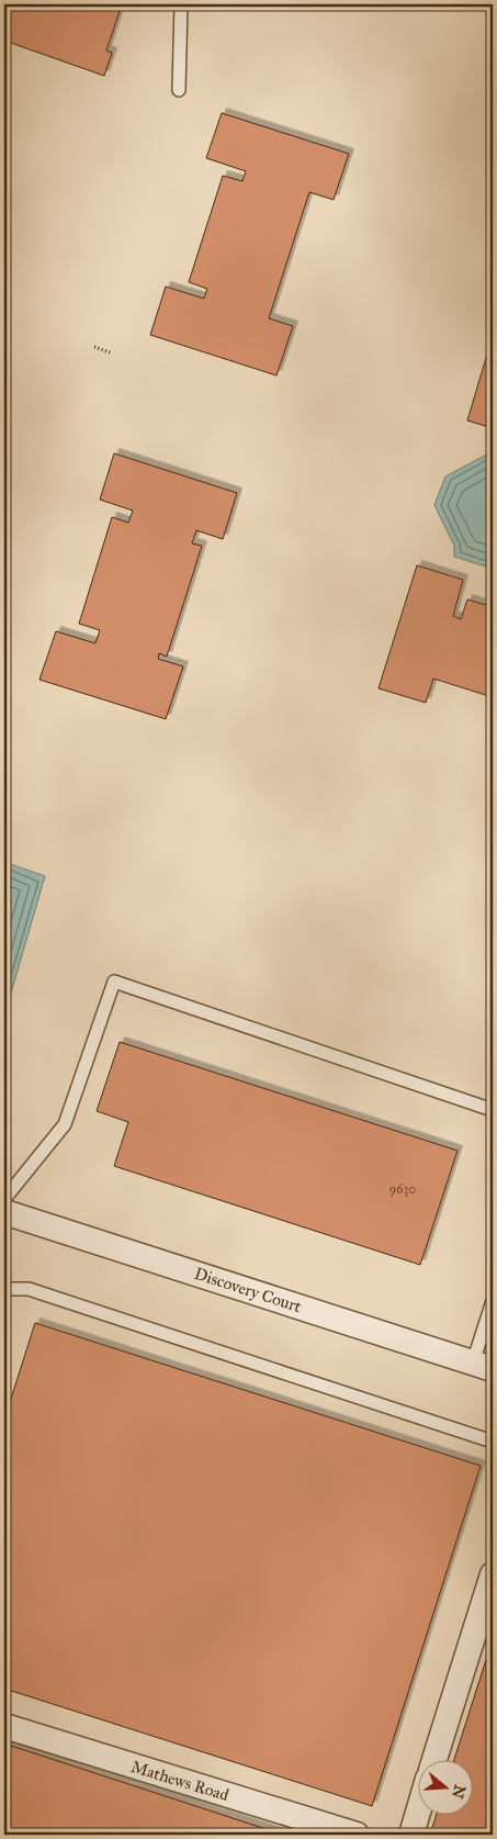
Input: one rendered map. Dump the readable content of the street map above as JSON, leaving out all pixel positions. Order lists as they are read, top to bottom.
{
  "streets": {
    "street": ["Discovery Court", "Mathews Road"]
  },
  "house_numbers": ["9630"],
  "north": "right"
}
